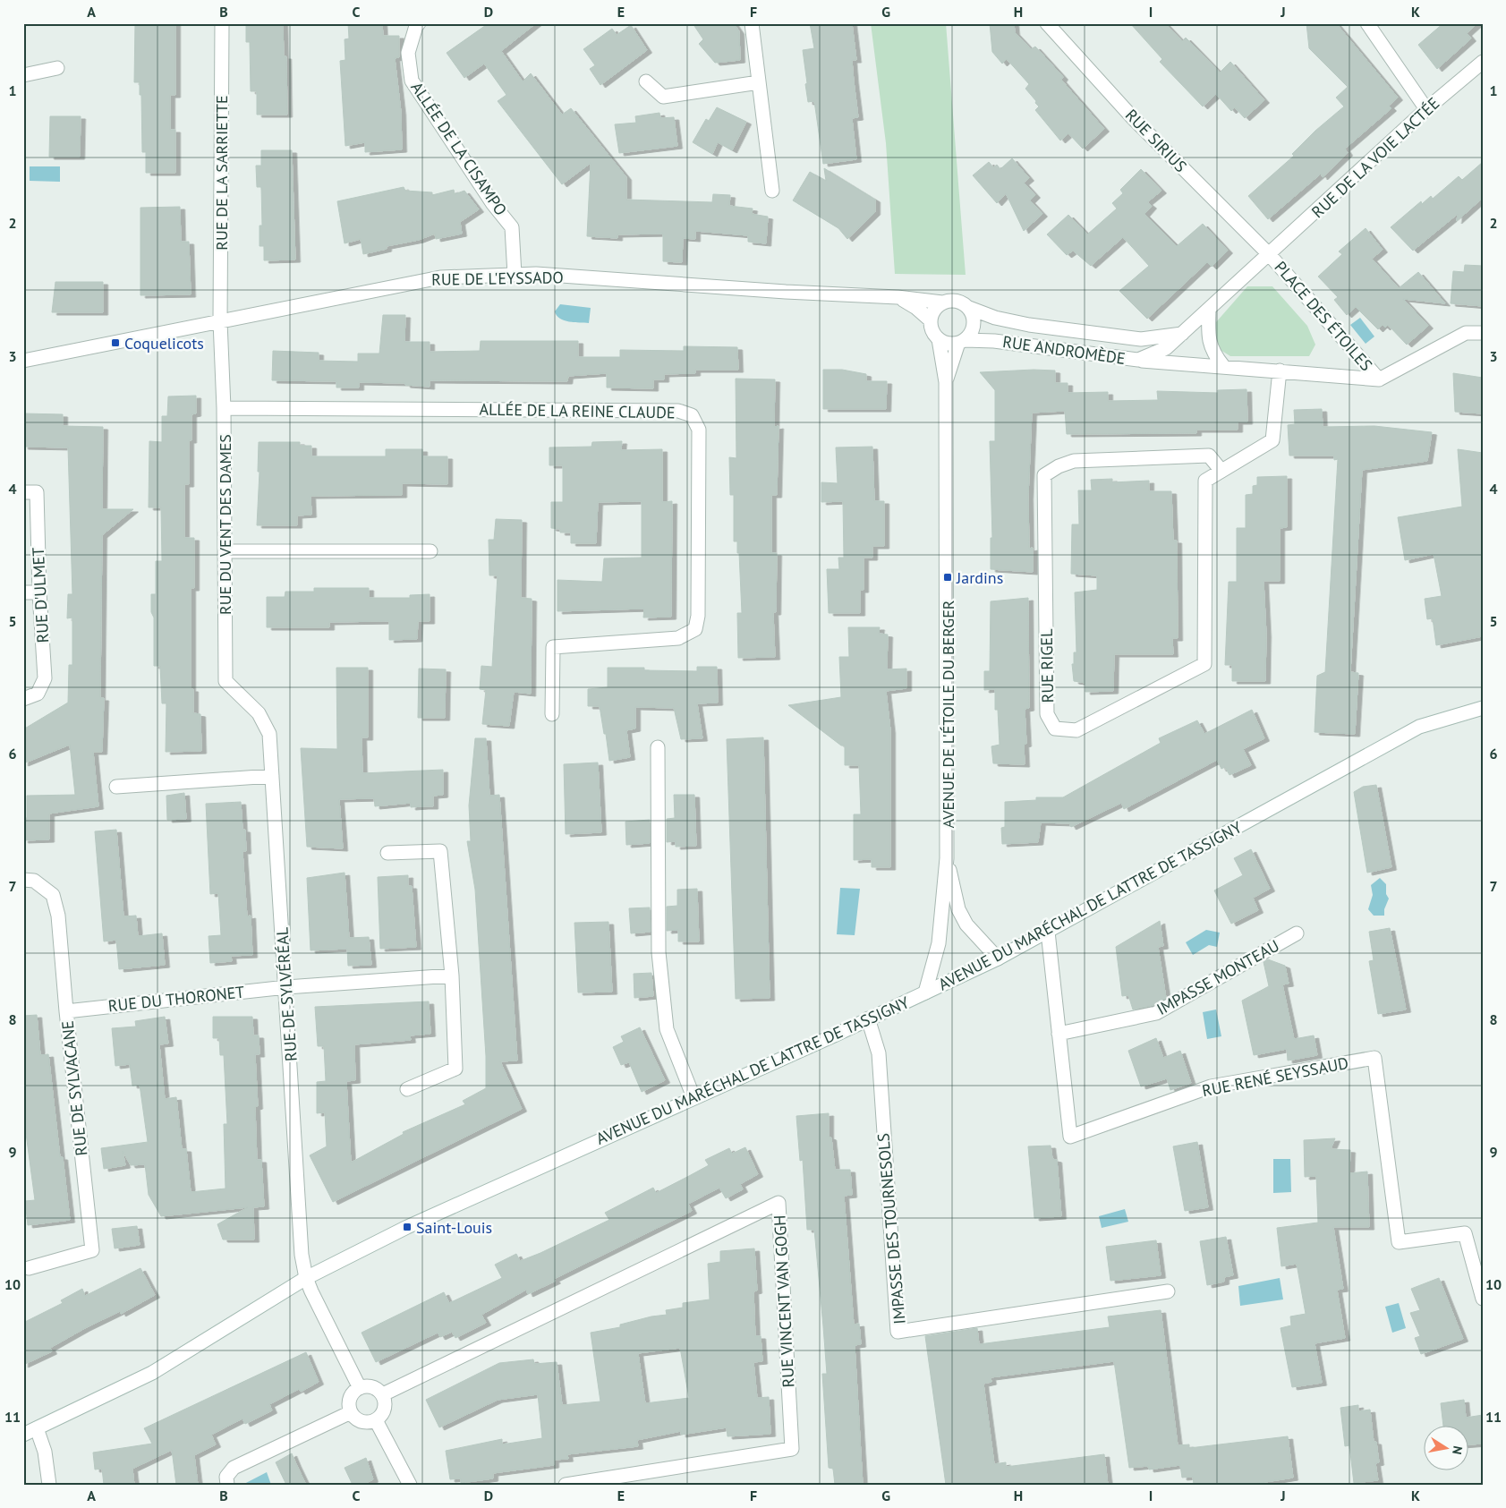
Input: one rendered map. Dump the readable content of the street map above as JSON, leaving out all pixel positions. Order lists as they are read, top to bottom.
{
  "streets": {
    "street": [
      "RUE SIRIUS",
      "ALLÉE DE LA CISAMPO",
      "RUE DE LA VOIE LACTÉE",
      "RUE DE LA SARRIETTE",
      "RUE DE L'EYSSADO",
      "PLACE DES ÉTOILES",
      "RUE ANDROMÈDE",
      "ALLÉE DE LA REINE CLAUDE",
      "RUE DU VENT DES DAMES",
      "RUE D'ULMET",
      "RUE RIGEL",
      "AVENUE DE L'ÉTOILE DU BERGER",
      "AVENUE DU MARÉCHAL DE LATTRE DE TASSIGNY",
      "IMPASSE MONTEAU",
      "RUE DE SYLVÉRÉAL",
      "RUE DU THORONET",
      "RUE RENÉ SEYSSAUD",
      "RUE DE SYLVACANE",
      "IMPASSE DES TOURNESOLS",
      "RUE VINCENT VAN GOGH"
    ]
  },
  "crossings": [
    ["RUE SIRIUS", "RUE DE LA VOIE LACTÉE"],
    ["RUE SIRIUS", "PLACE DES ÉTOILES"],
    ["RUE SIRIUS", "RUE ANDROMÈDE"],
    ["ALLÉE DE LA CISAMPO", "RUE DE L'EYSSADO"],
    ["RUE DE LA VOIE LACTÉE", "PLACE DES ÉTOILES"],
    ["RUE DE LA VOIE LACTÉE", "RUE ANDROMÈDE"],
    ["RUE DE LA SARRIETTE", "RUE DE L'EYSSADO"],
    ["RUE DE LA SARRIETTE", "RUE DU VENT DES DAMES"],
    ["RUE DE L'EYSSADO", "RUE ANDROMÈDE"],
    ["RUE DE L'EYSSADO", "RUE DU VENT DES DAMES"],
    ["RUE DE L'EYSSADO", "AVENUE DE L'ÉTOILE DU BERGER"],
    ["PLACE DES ÉTOILES", "RUE ANDROMÈDE"],
    ["PLACE DES ÉTOILES", "RUE RIGEL"],
    ["RUE ANDROMÈDE", "AVENUE DE L'ÉTOILE DU BERGER"],
    ["ALLÉE DE LA REINE CLAUDE", "RUE DU VENT DES DAMES"],
    ["RUE DU VENT DES DAMES", "RUE DE SYLVÉRÉAL"],
    ["AVENUE DE L'ÉTOILE DU BERGER", "AVENUE DU MARÉCHAL DE LATTRE DE TASSIGNY"],
    ["AVENUE DU MARÉCHAL DE LATTRE DE TASSIGNY", "RUE DE SYLVÉRÉAL"],
    ["AVENUE DU MARÉCHAL DE LATTRE DE TASSIGNY", "RUE RENÉ SEYSSAUD"],
    ["AVENUE DU MARÉCHAL DE LATTRE DE TASSIGNY", "IMPASSE DES TOURNESOLS"],
    ["IMPASSE MONTEAU", "RUE RENÉ SEYSSAUD"],
    ["RUE DE SYLVÉRÉAL", "RUE DU THORONET"],
    ["RUE DE SYLVÉRÉAL", "RUE VINCENT VAN GOGH"],
    ["RUE DU THORONET", "RUE DE SYLVACANE"]
  ],
  "places": {
    "transit": ["Coquelicots", "Jardins", "Saint-Louis"]
  },
  "north": "right",
  "grid": {
    "columns": [
      "A",
      "B",
      "C",
      "D",
      "E",
      "F",
      "G",
      "H",
      "I",
      "J",
      "K"
    ],
    "rows": [
      "1",
      "2",
      "3",
      "4",
      "5",
      "6",
      "7",
      "8",
      "9",
      "10",
      "11"
    ]
  }
}
